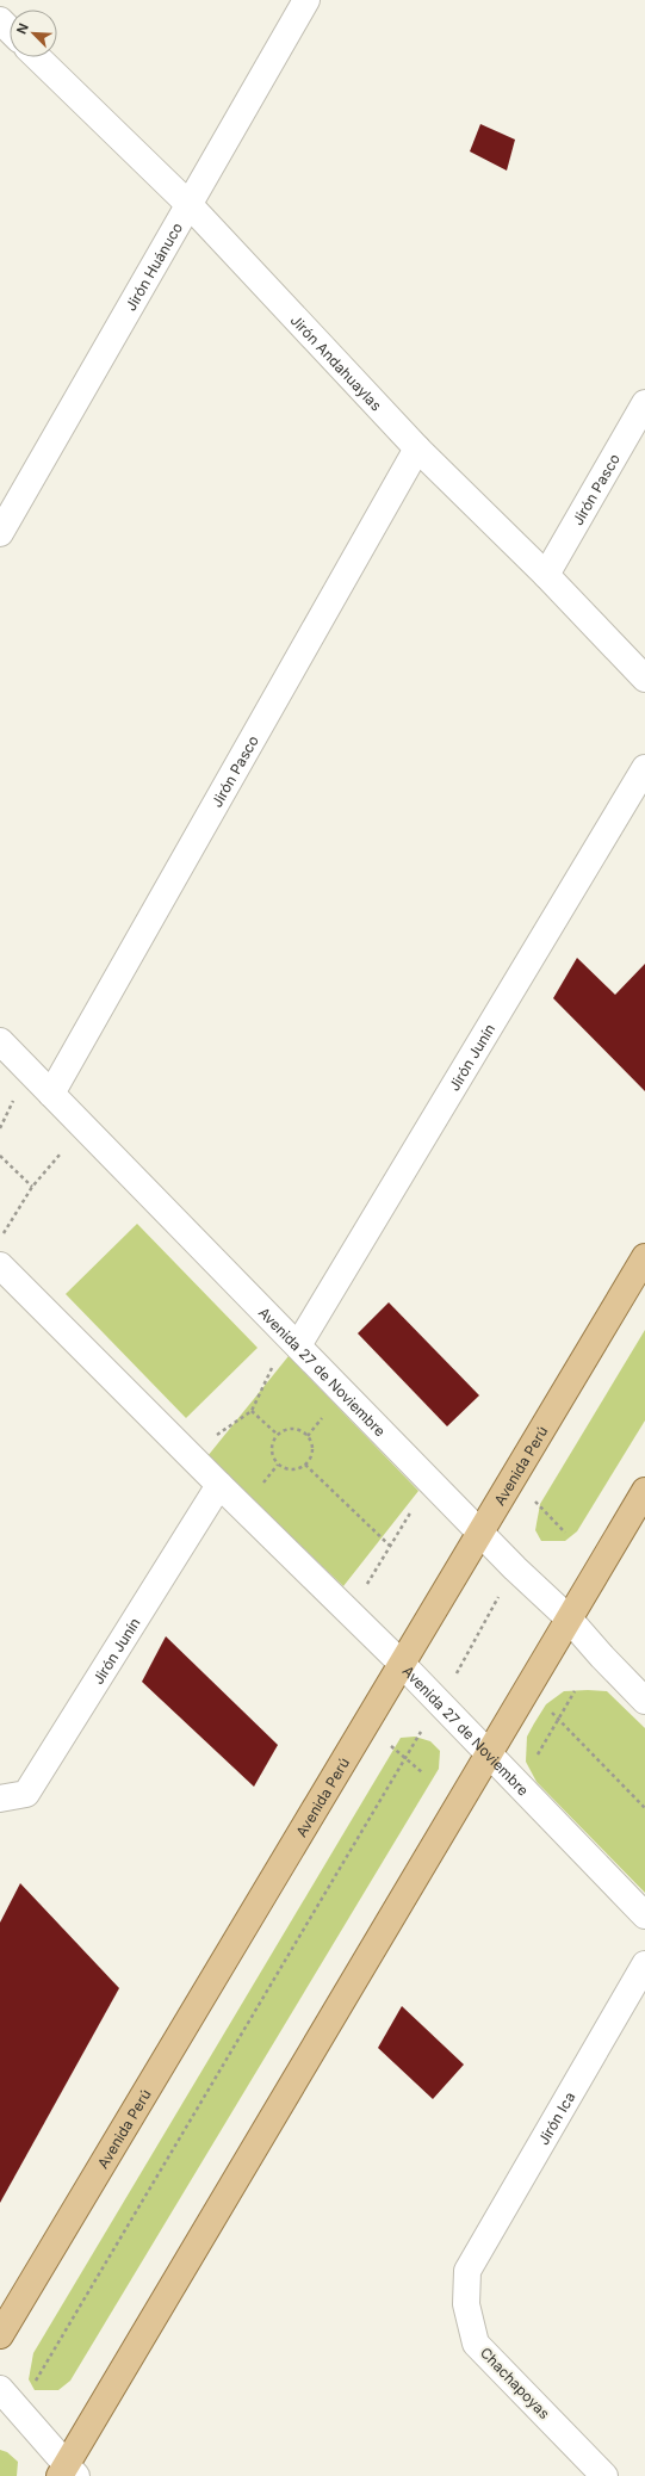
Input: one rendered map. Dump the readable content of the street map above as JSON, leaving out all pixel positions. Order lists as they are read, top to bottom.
{
  "streets": {
    "main road": ["Avenida Perú"],
    "street": [
      "Jirón Huánuco",
      "Jirón Andahuaylas",
      "Jirón Pasco",
      "Jirón Junín",
      "Avenida 27 de Noviembre",
      "Jirón Ica",
      "Chachapoyas"
    ]
  },
  "crossings": [
    ["Jirón Huánuco", "Jirón Andahuaylas"],
    ["Jirón Andahuaylas", "Jirón Pasco"],
    ["Jirón Pasco", "Avenida 27 de Noviembre"],
    ["Jirón Junín", "Avenida 27 de Noviembre"],
    ["Avenida 27 de Noviembre", "Avenida Perú"],
    ["Jirón Ica", "Chachapoyas"]
  ],
  "north": "top left"
}
